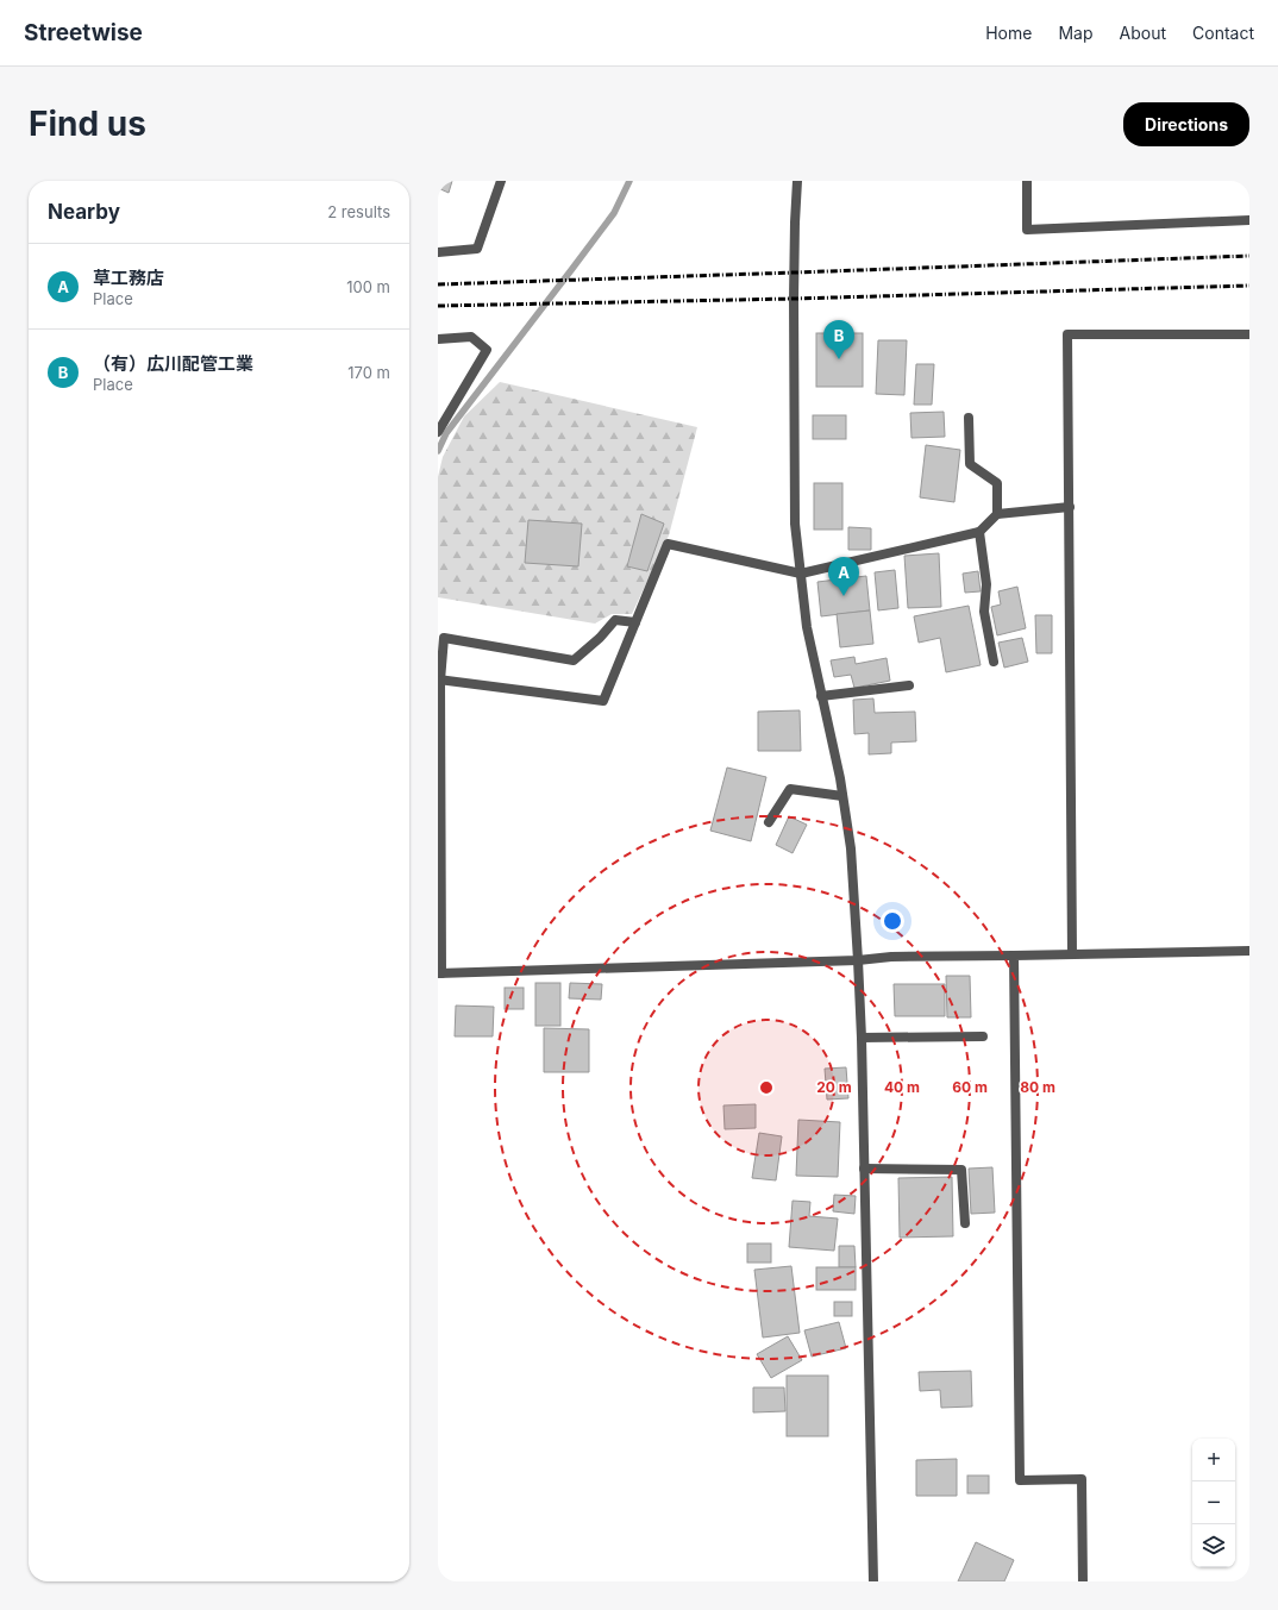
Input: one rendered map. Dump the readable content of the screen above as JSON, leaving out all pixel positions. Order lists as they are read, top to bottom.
{
  "page": {
    "header": "Streetwise",
    "nav": [
      "Home",
      "Map",
      "About",
      "Contact"
    ],
    "buttons": "Directions",
    "title": "Find us",
    "heading": ["Nearby", "2 results"],
    "list": [
      {
        "mark": "A",
        "name": "草工務店",
        "note": "Place",
        "value": "100 m"
      },
      {
        "mark": "B",
        "name": "（有）広川配管工業",
        "note": "Place",
        "value": "170 m"
      }
    ],
    "pins": ["B", "A"],
    "map_buttons": ["+", "−"]
  },
  "rings": [
    "20 m",
    "40 m",
    "60 m",
    "80 m"
  ]
}
